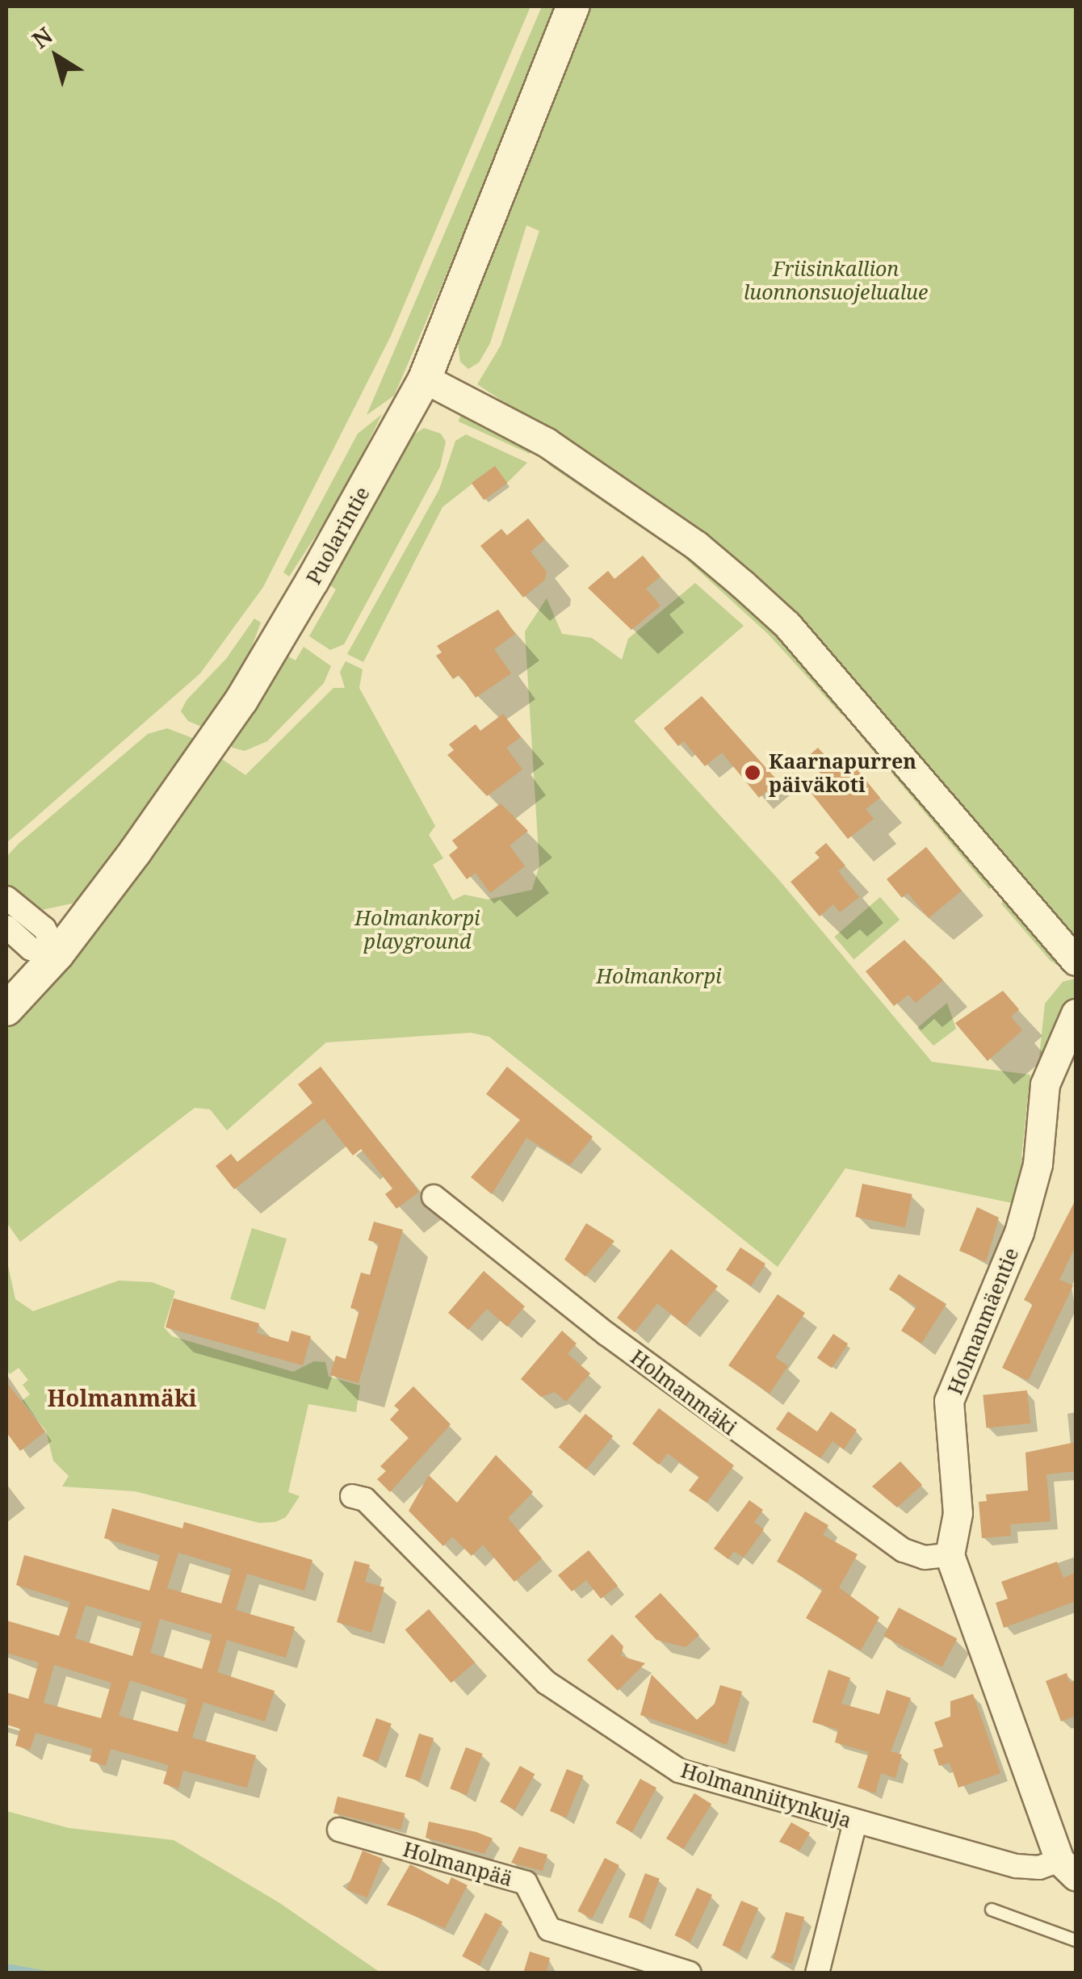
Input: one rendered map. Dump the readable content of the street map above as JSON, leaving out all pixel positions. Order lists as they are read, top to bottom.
{
  "streets": {
    "main road": ["Puolarintie"],
    "street": [
      "Holmanmäentie",
      "Holmanmäki",
      "Holmanniitynkuja",
      "Holmanpää"
    ]
  },
  "crossings": [
    ["Holmanmäentie", "Holmanmäki"]
  ],
  "districts": ["Holmanmäki"],
  "parks": ["Friisinkallion luonnonsuojelualue", "Holmankorpi playground", "Holmankorpi"],
  "places": ["Kaarnapurren päiväkoti"],
  "north": "top left"
}
